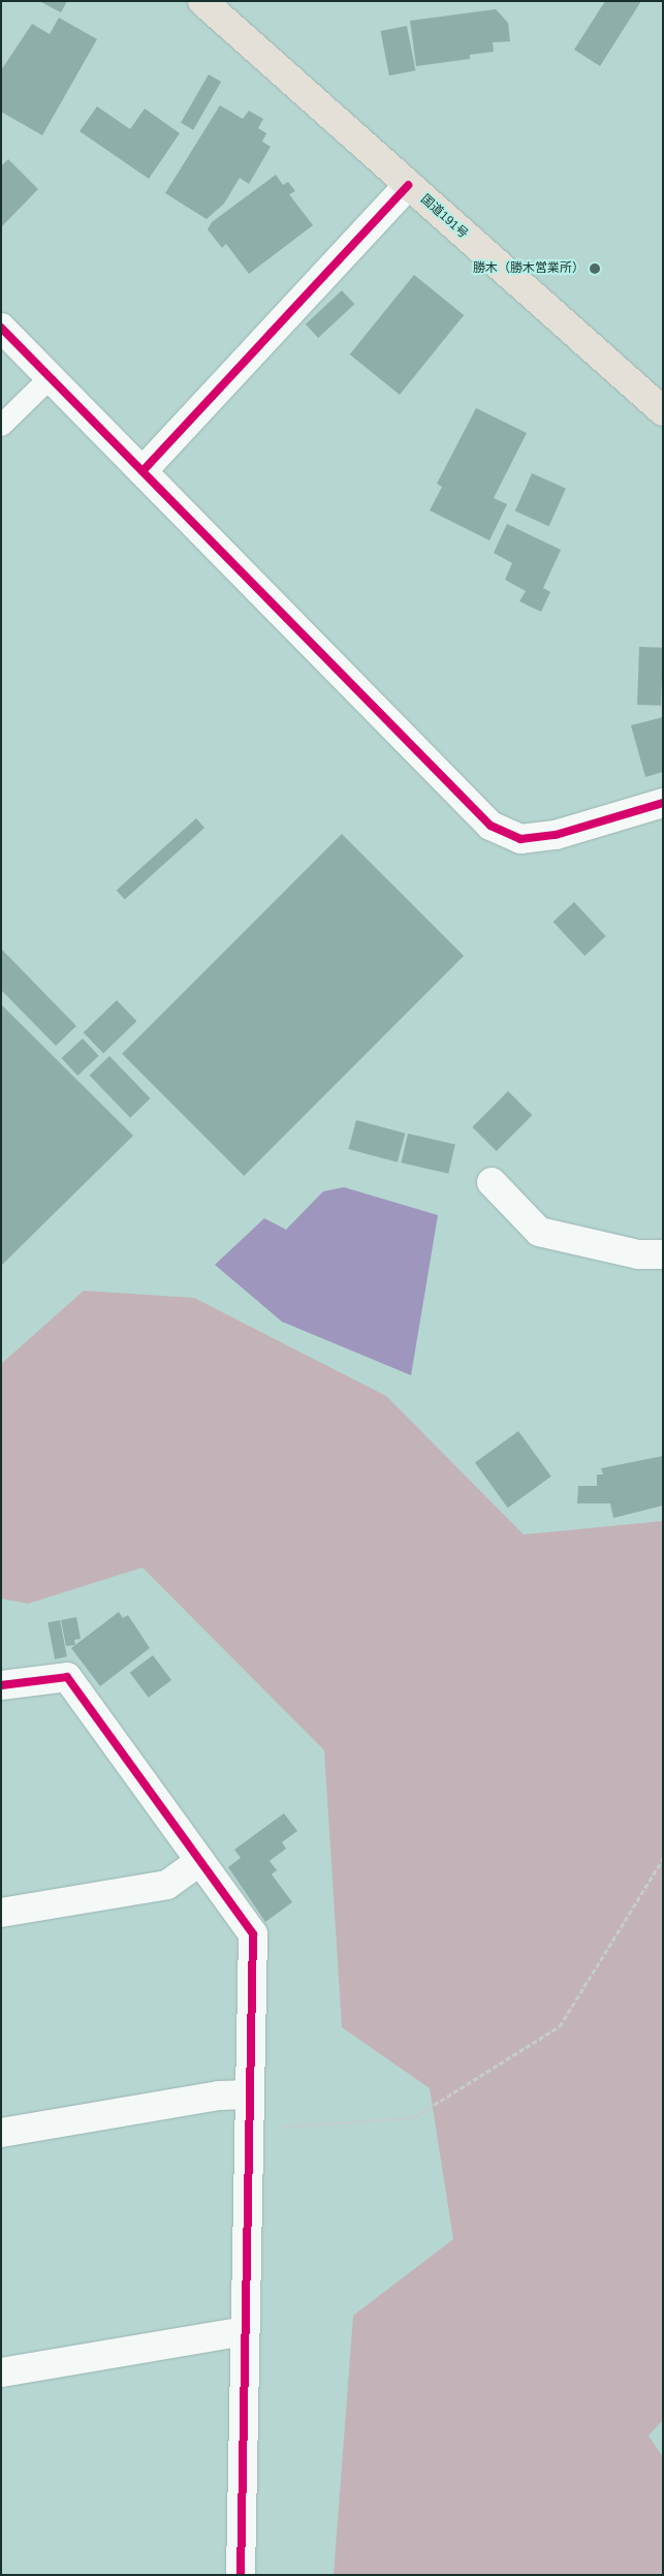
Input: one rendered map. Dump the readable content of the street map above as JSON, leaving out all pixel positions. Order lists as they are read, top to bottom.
{
  "streets": {
    "highway": ["国道191号"]
  },
  "places": ["勝木（勝木営業所）"]
}
